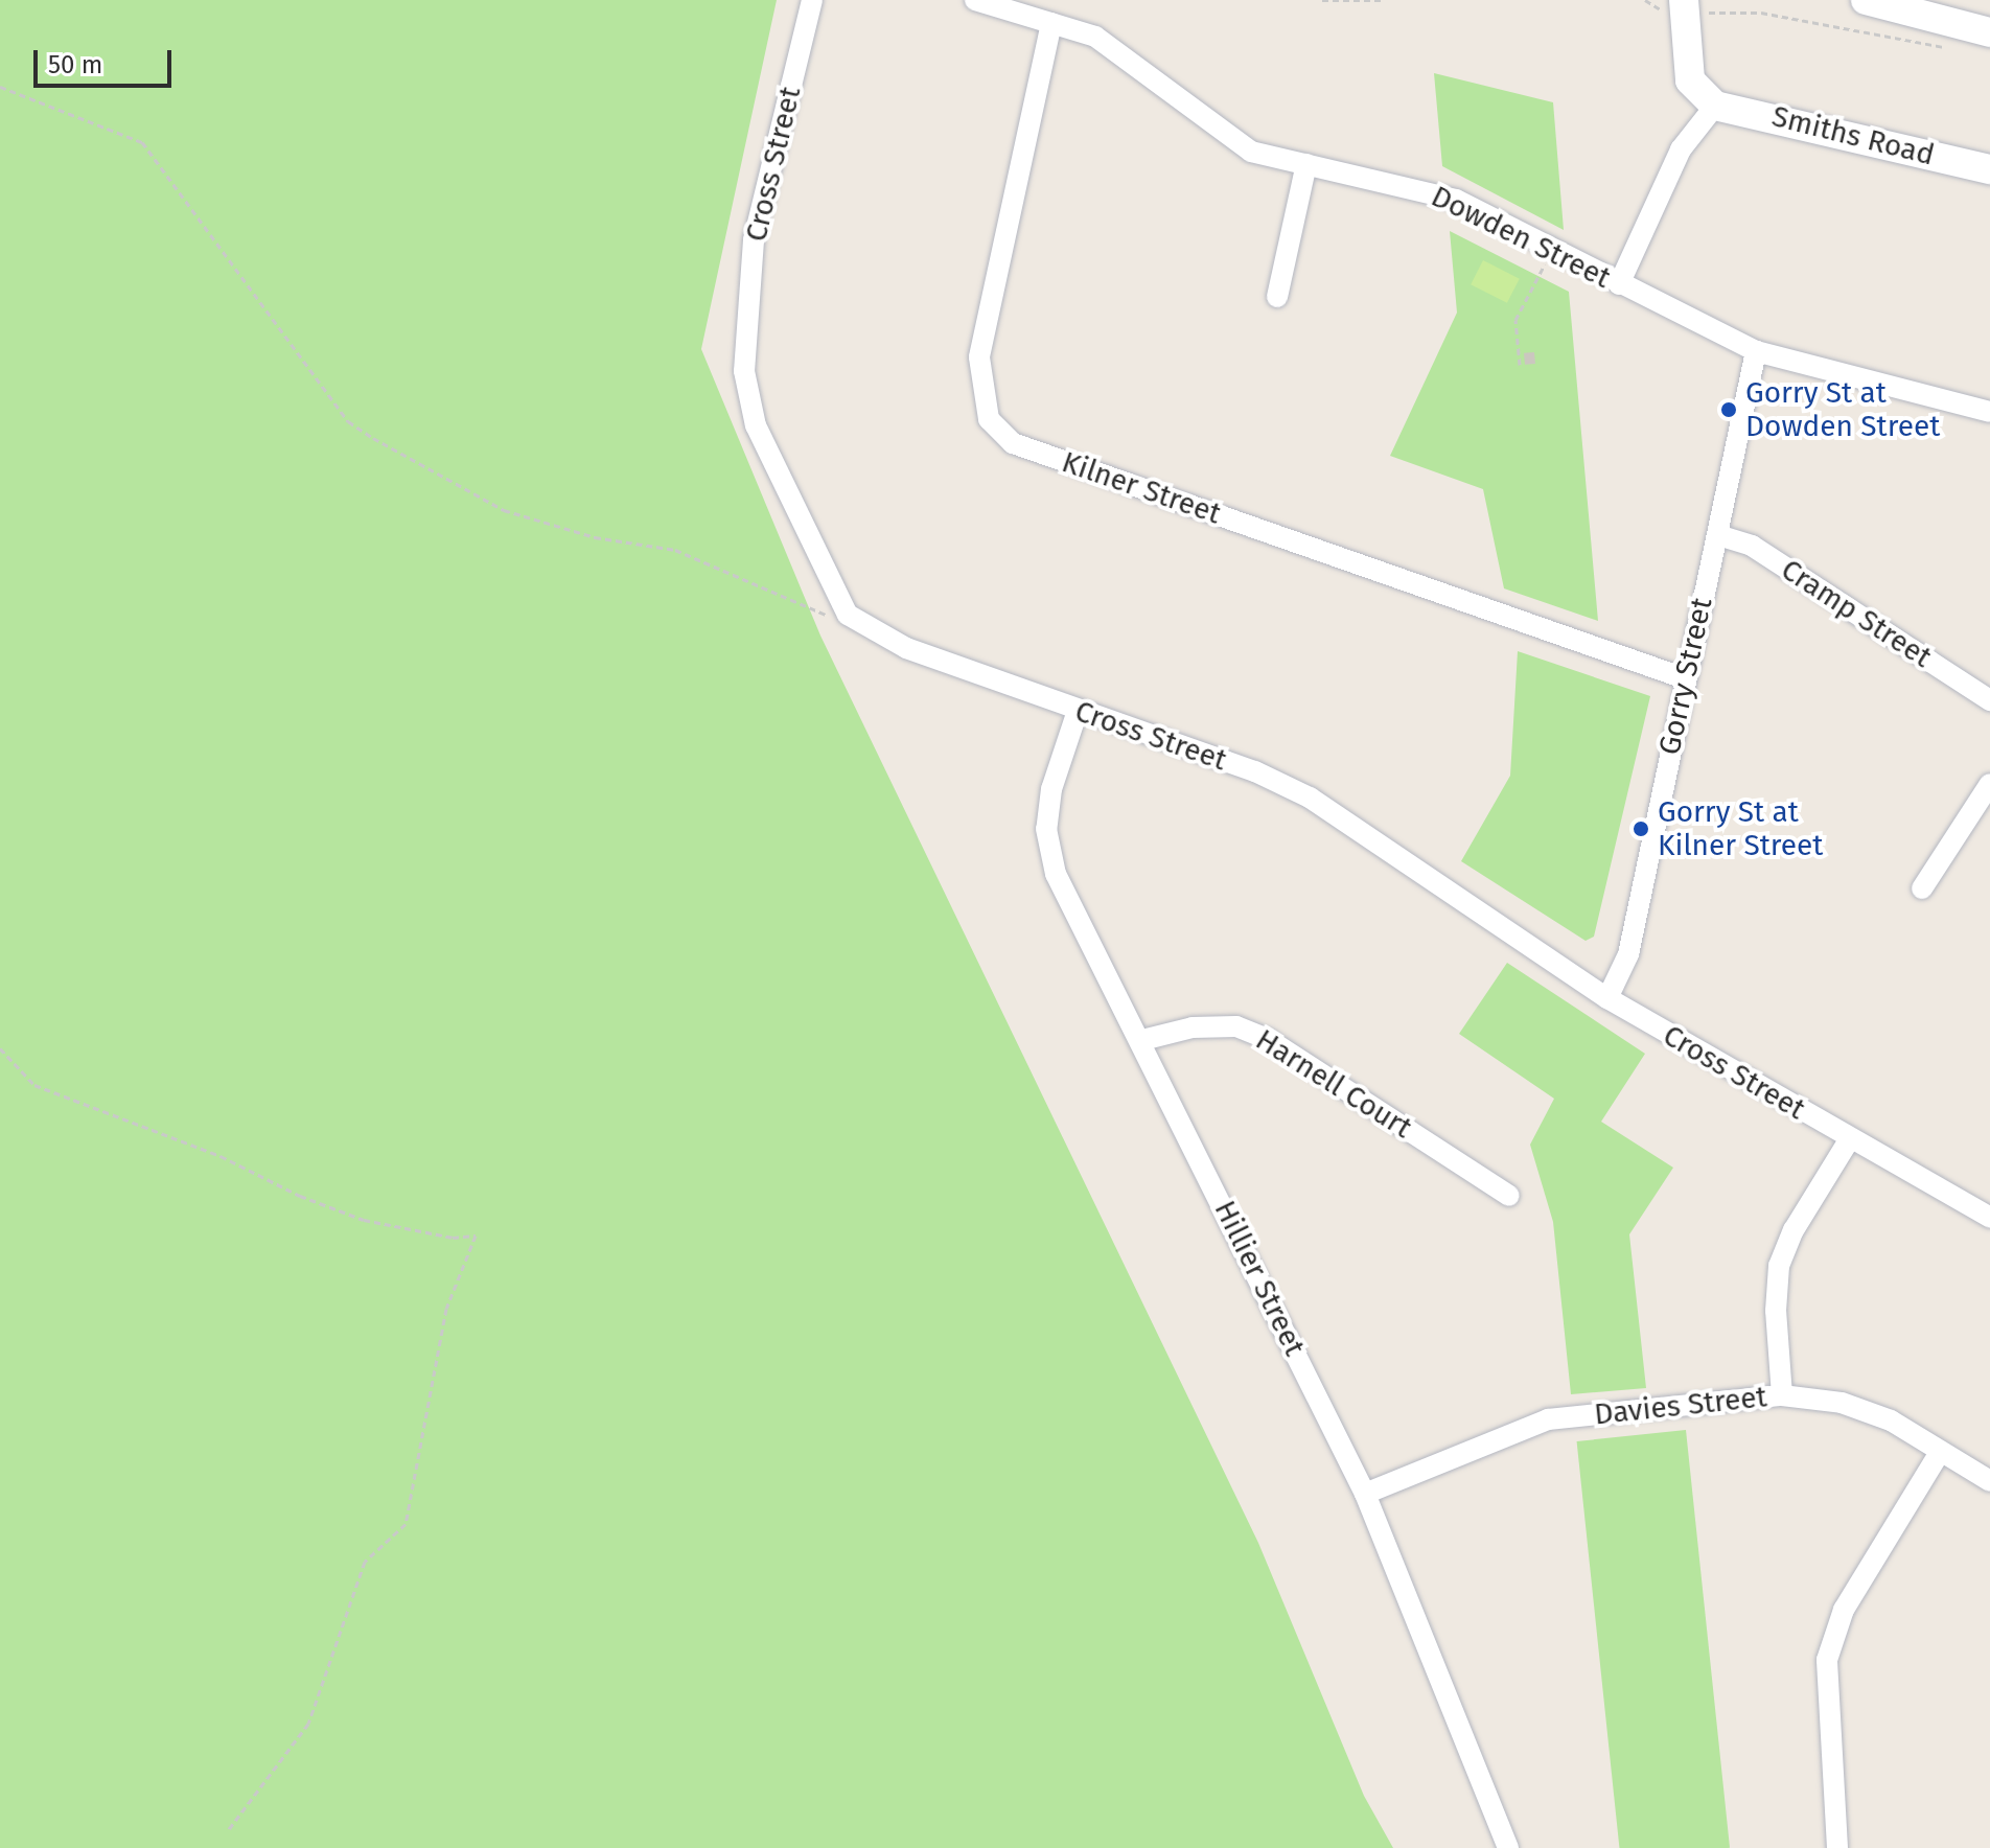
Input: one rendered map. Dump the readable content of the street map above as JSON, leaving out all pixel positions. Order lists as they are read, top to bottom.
{
  "streets": {
    "street": [
      "Smiths Road",
      "Cross Street",
      "Dowden Street",
      "Kilner Street",
      "Cramp Street",
      "Gorry Street",
      "Harnell Court",
      "Hillier Street",
      "Davies Street"
    ]
  },
  "crossings": [
    ["Cross Street", "Gorry Street"],
    ["Cross Street", "Hillier Street"],
    ["Dowden Street", "Kilner Street"],
    ["Dowden Street", "Gorry Street"],
    ["Kilner Street", "Gorry Street"],
    ["Cramp Street", "Gorry Street"],
    ["Harnell Court", "Hillier Street"],
    ["Hillier Street", "Davies Street"]
  ],
  "places": ["Gorry St at Dowden Street", "Gorry St at Kilner Street"],
  "scale_bar": "50 m"
}
